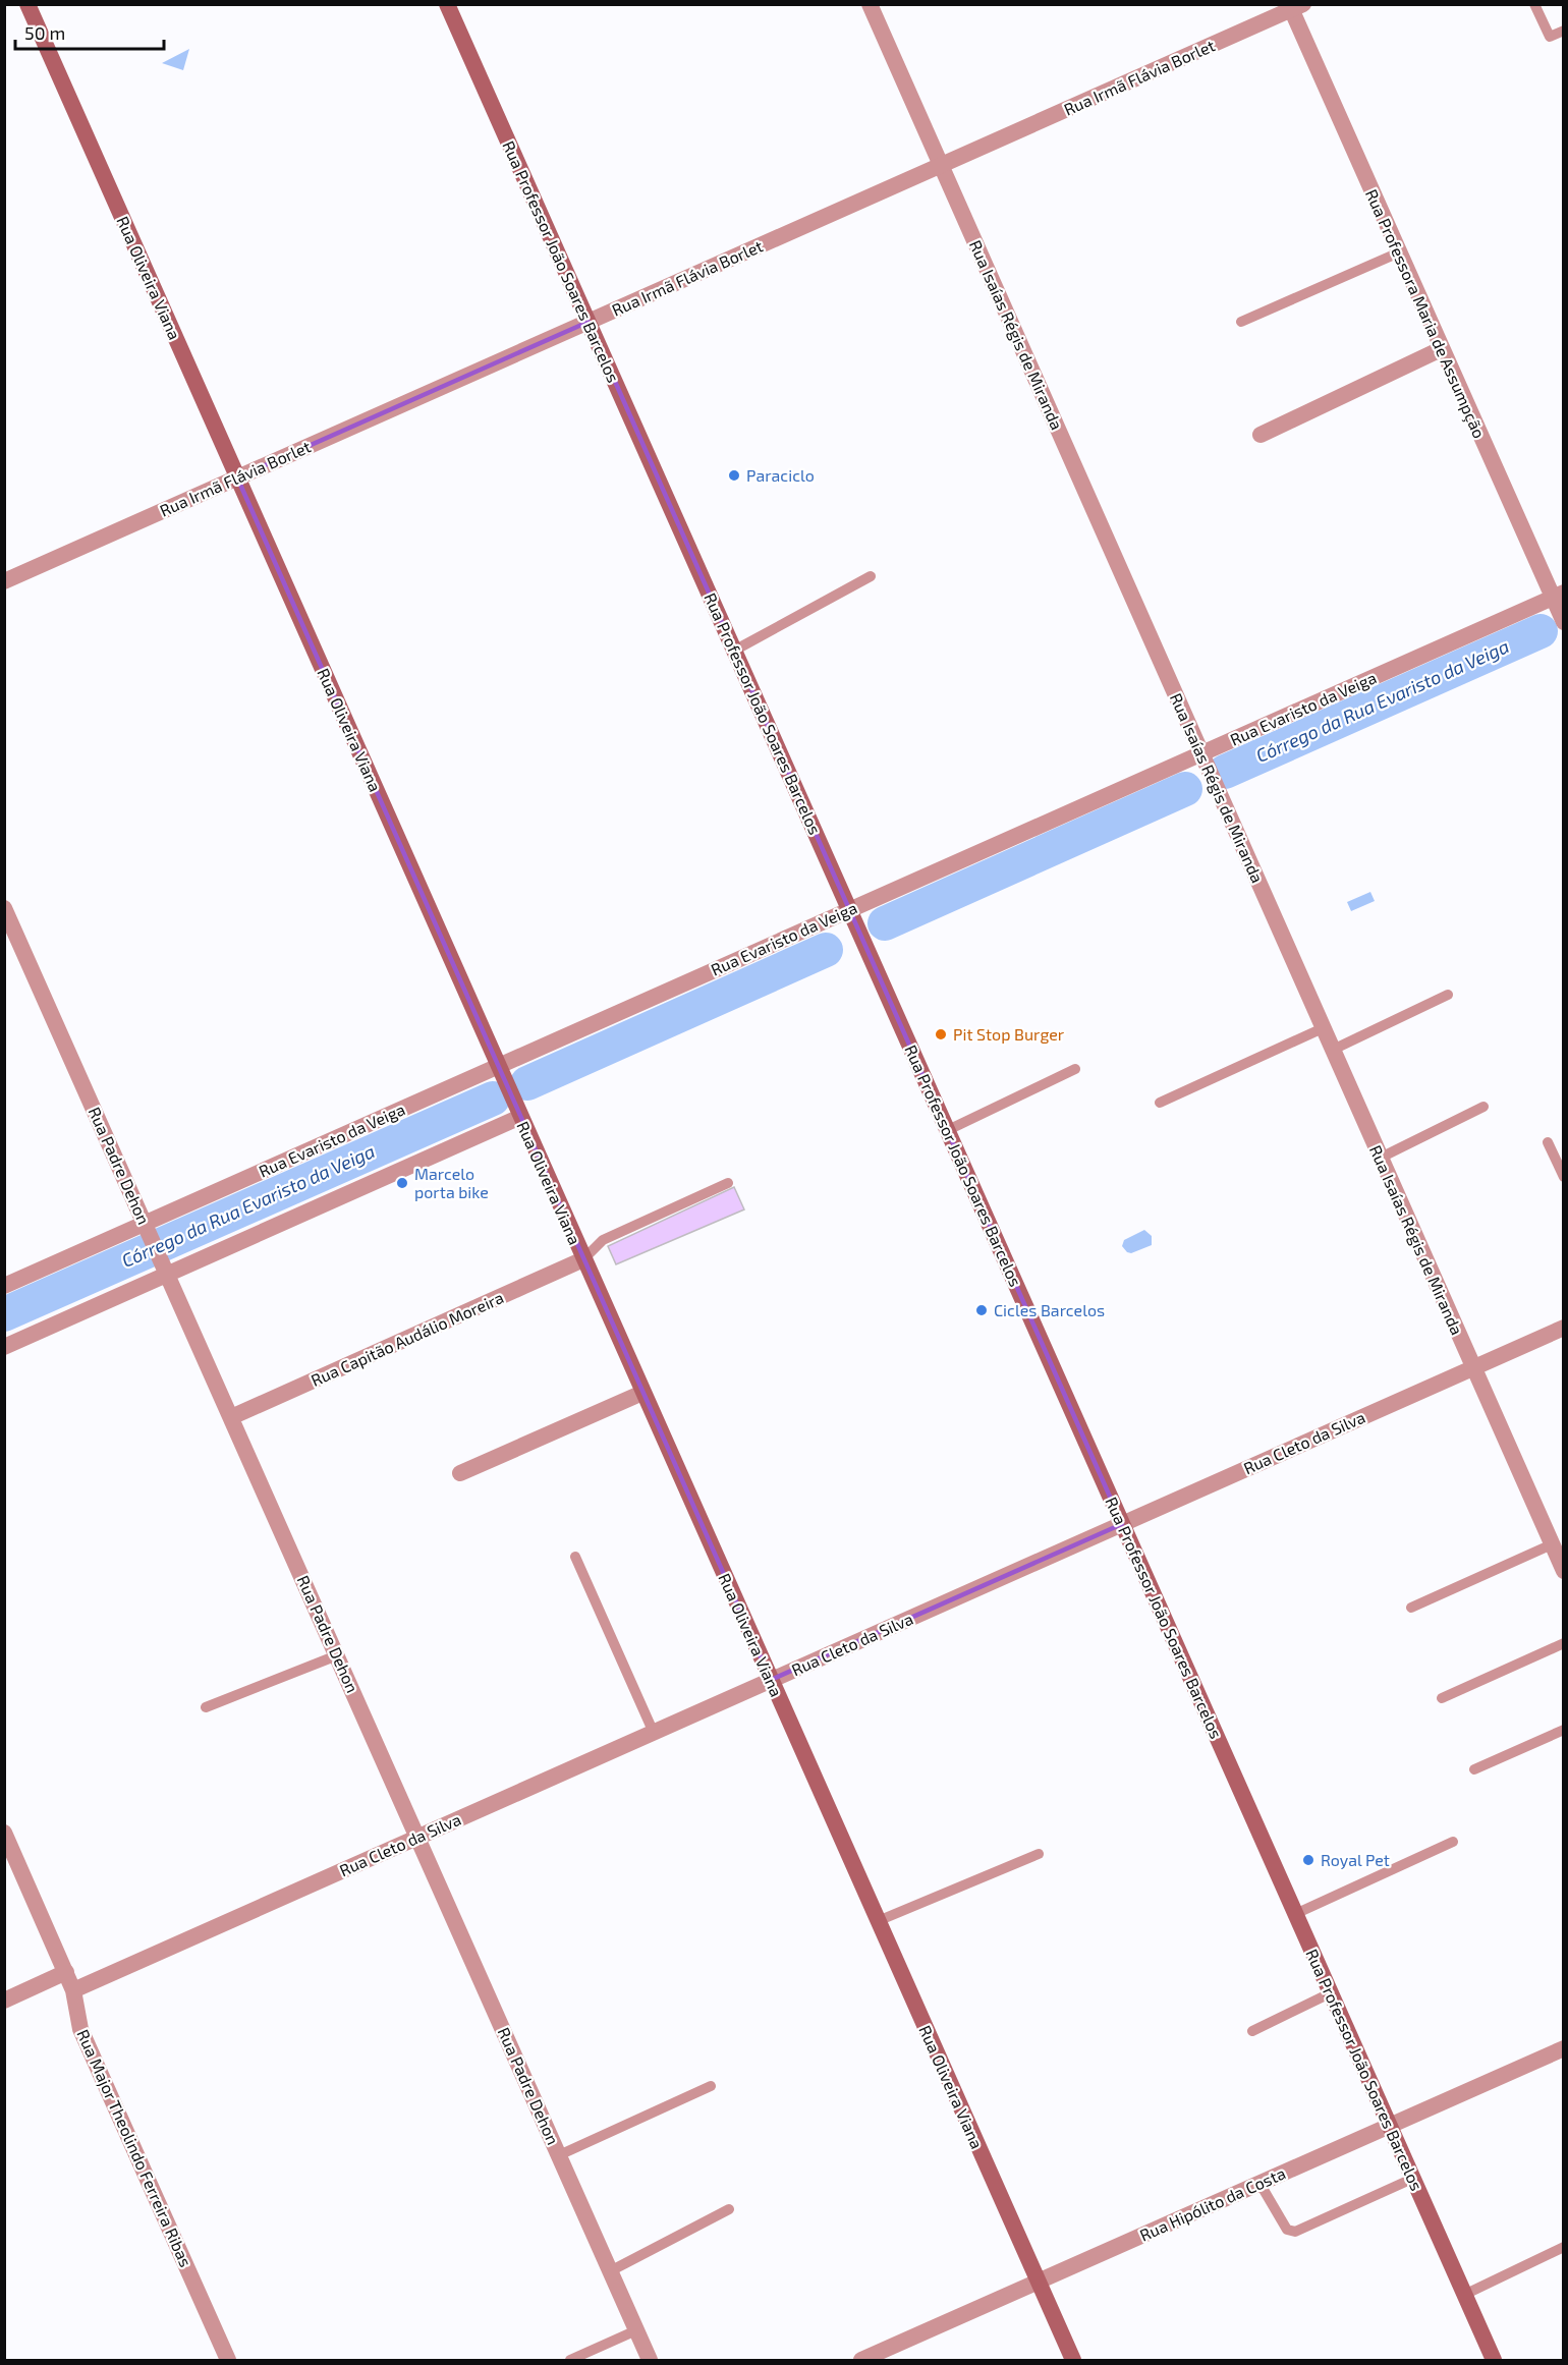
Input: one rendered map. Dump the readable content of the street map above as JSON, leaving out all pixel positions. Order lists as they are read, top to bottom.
{
  "streets": {
    "main road": ["Rua Professor João Soares Barcelos", "Rua Oliveira Viana"],
    "street": [
      "Rua Irmã Flávia Borlet",
      "Rua Professora Maria de Assumpção",
      "Rua Isaías Régis de Miranda",
      "Rua Evaristo da Veiga",
      "Rua Padre Dehon",
      "Rua Capitão Audálio Moreira",
      "Rua Cleto da Silva",
      "Rua Major Theolindo Ferreira Ribas",
      "Rua Hipólito da Costa"
    ]
  },
  "crossings": [
    ["Rua Irmã Flávia Borlet", "Rua Professor João Soares Barcelos"],
    ["Rua Irmã Flávia Borlet", "Rua Oliveira Viana"],
    ["Rua Irmã Flávia Borlet", "Rua Professora Maria de Assumpção"],
    ["Rua Irmã Flávia Borlet", "Rua Isaías Régis de Miranda"],
    ["Rua Professor João Soares Barcelos", "Rua Evaristo da Veiga"],
    ["Rua Professor João Soares Barcelos", "Rua Cleto da Silva"],
    ["Rua Professor João Soares Barcelos", "Rua Hipólito da Costa"],
    ["Rua Oliveira Viana", "Rua Evaristo da Veiga"],
    ["Rua Oliveira Viana", "Rua Capitão Audálio Moreira"],
    ["Rua Oliveira Viana", "Rua Cleto da Silva"],
    ["Rua Oliveira Viana", "Rua Hipólito da Costa"],
    ["Rua Professora Maria de Assumpção", "Rua Evaristo da Veiga"],
    ["Rua Isaías Régis de Miranda", "Rua Evaristo da Veiga"],
    ["Rua Isaías Régis de Miranda", "Rua Cleto da Silva"],
    ["Rua Evaristo da Veiga", "Rua Padre Dehon"],
    ["Rua Padre Dehon", "Rua Capitão Audálio Moreira"],
    ["Rua Padre Dehon", "Rua Cleto da Silva"],
    ["Rua Cleto da Silva", "Rua Major Theolindo Ferreira Ribas"]
  ],
  "water": ["Córrego da Rua Evaristo da Veiga"],
  "places": [
    "Paraciclo",
    "Pit Stop Burger",
    "Marcelo porta bike",
    "Cicles Barcelos",
    "Royal Pet"
  ],
  "scale_bar": "50 m"
}
